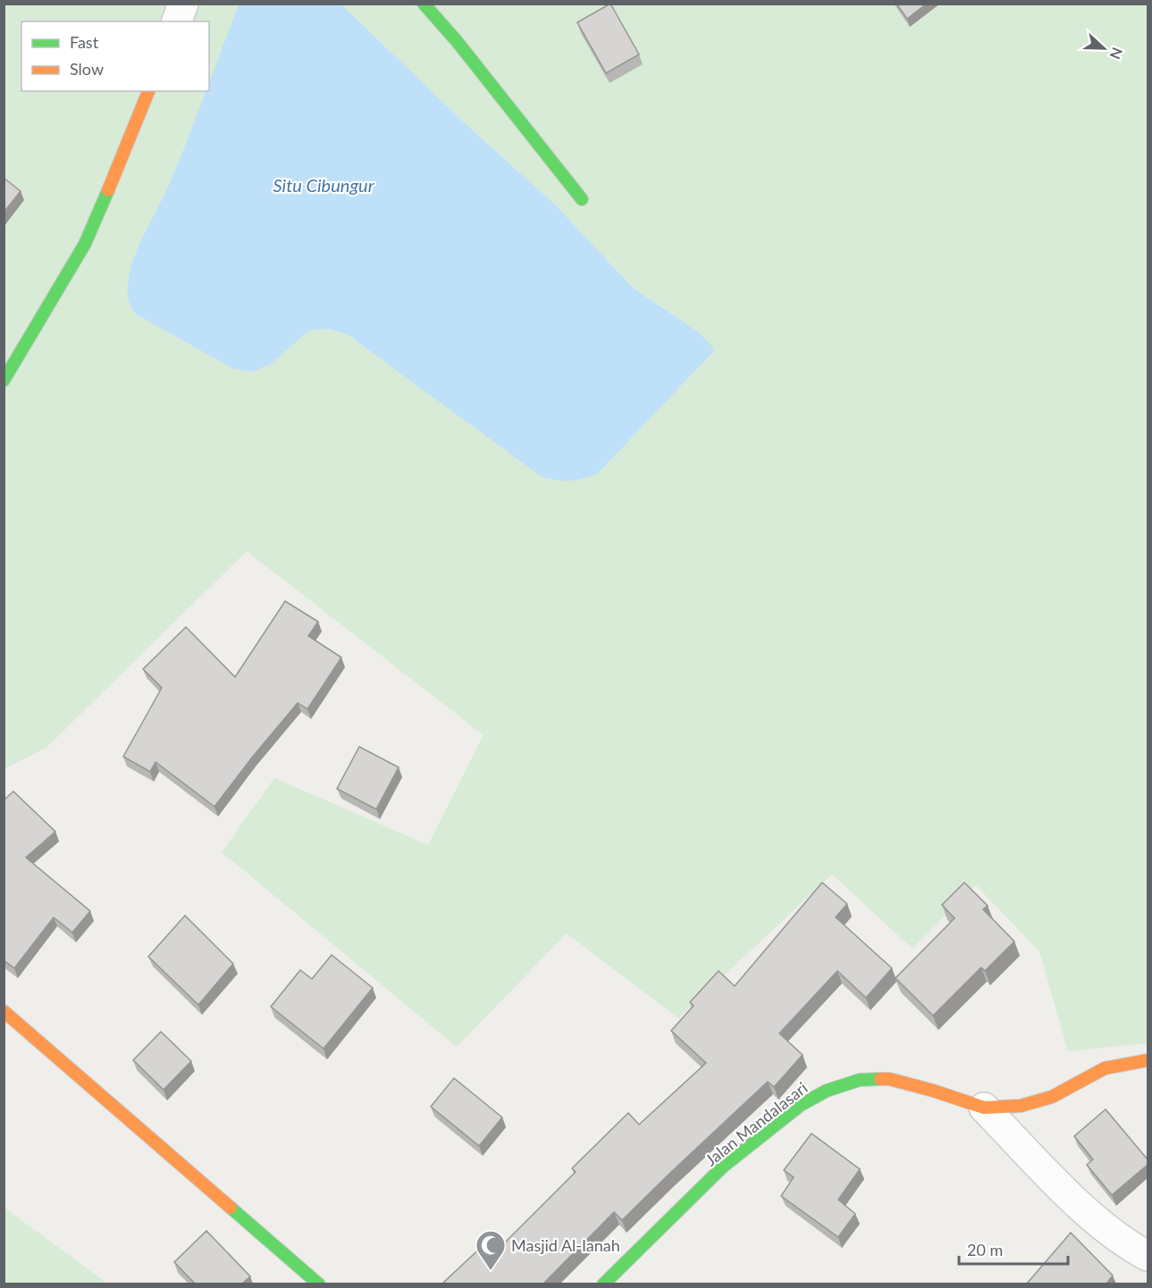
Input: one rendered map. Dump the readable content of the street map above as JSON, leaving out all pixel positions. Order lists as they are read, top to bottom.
{
  "streets": {
    "street": ["Jalan Mandalasari"]
  },
  "water": ["Situ Cibungur"],
  "places": {
    "mosque": ["Masjid Al-Ianah"]
  },
  "legend": ["Fast", "Slow"],
  "scale_bar": "20 m",
  "north": "right"
}
